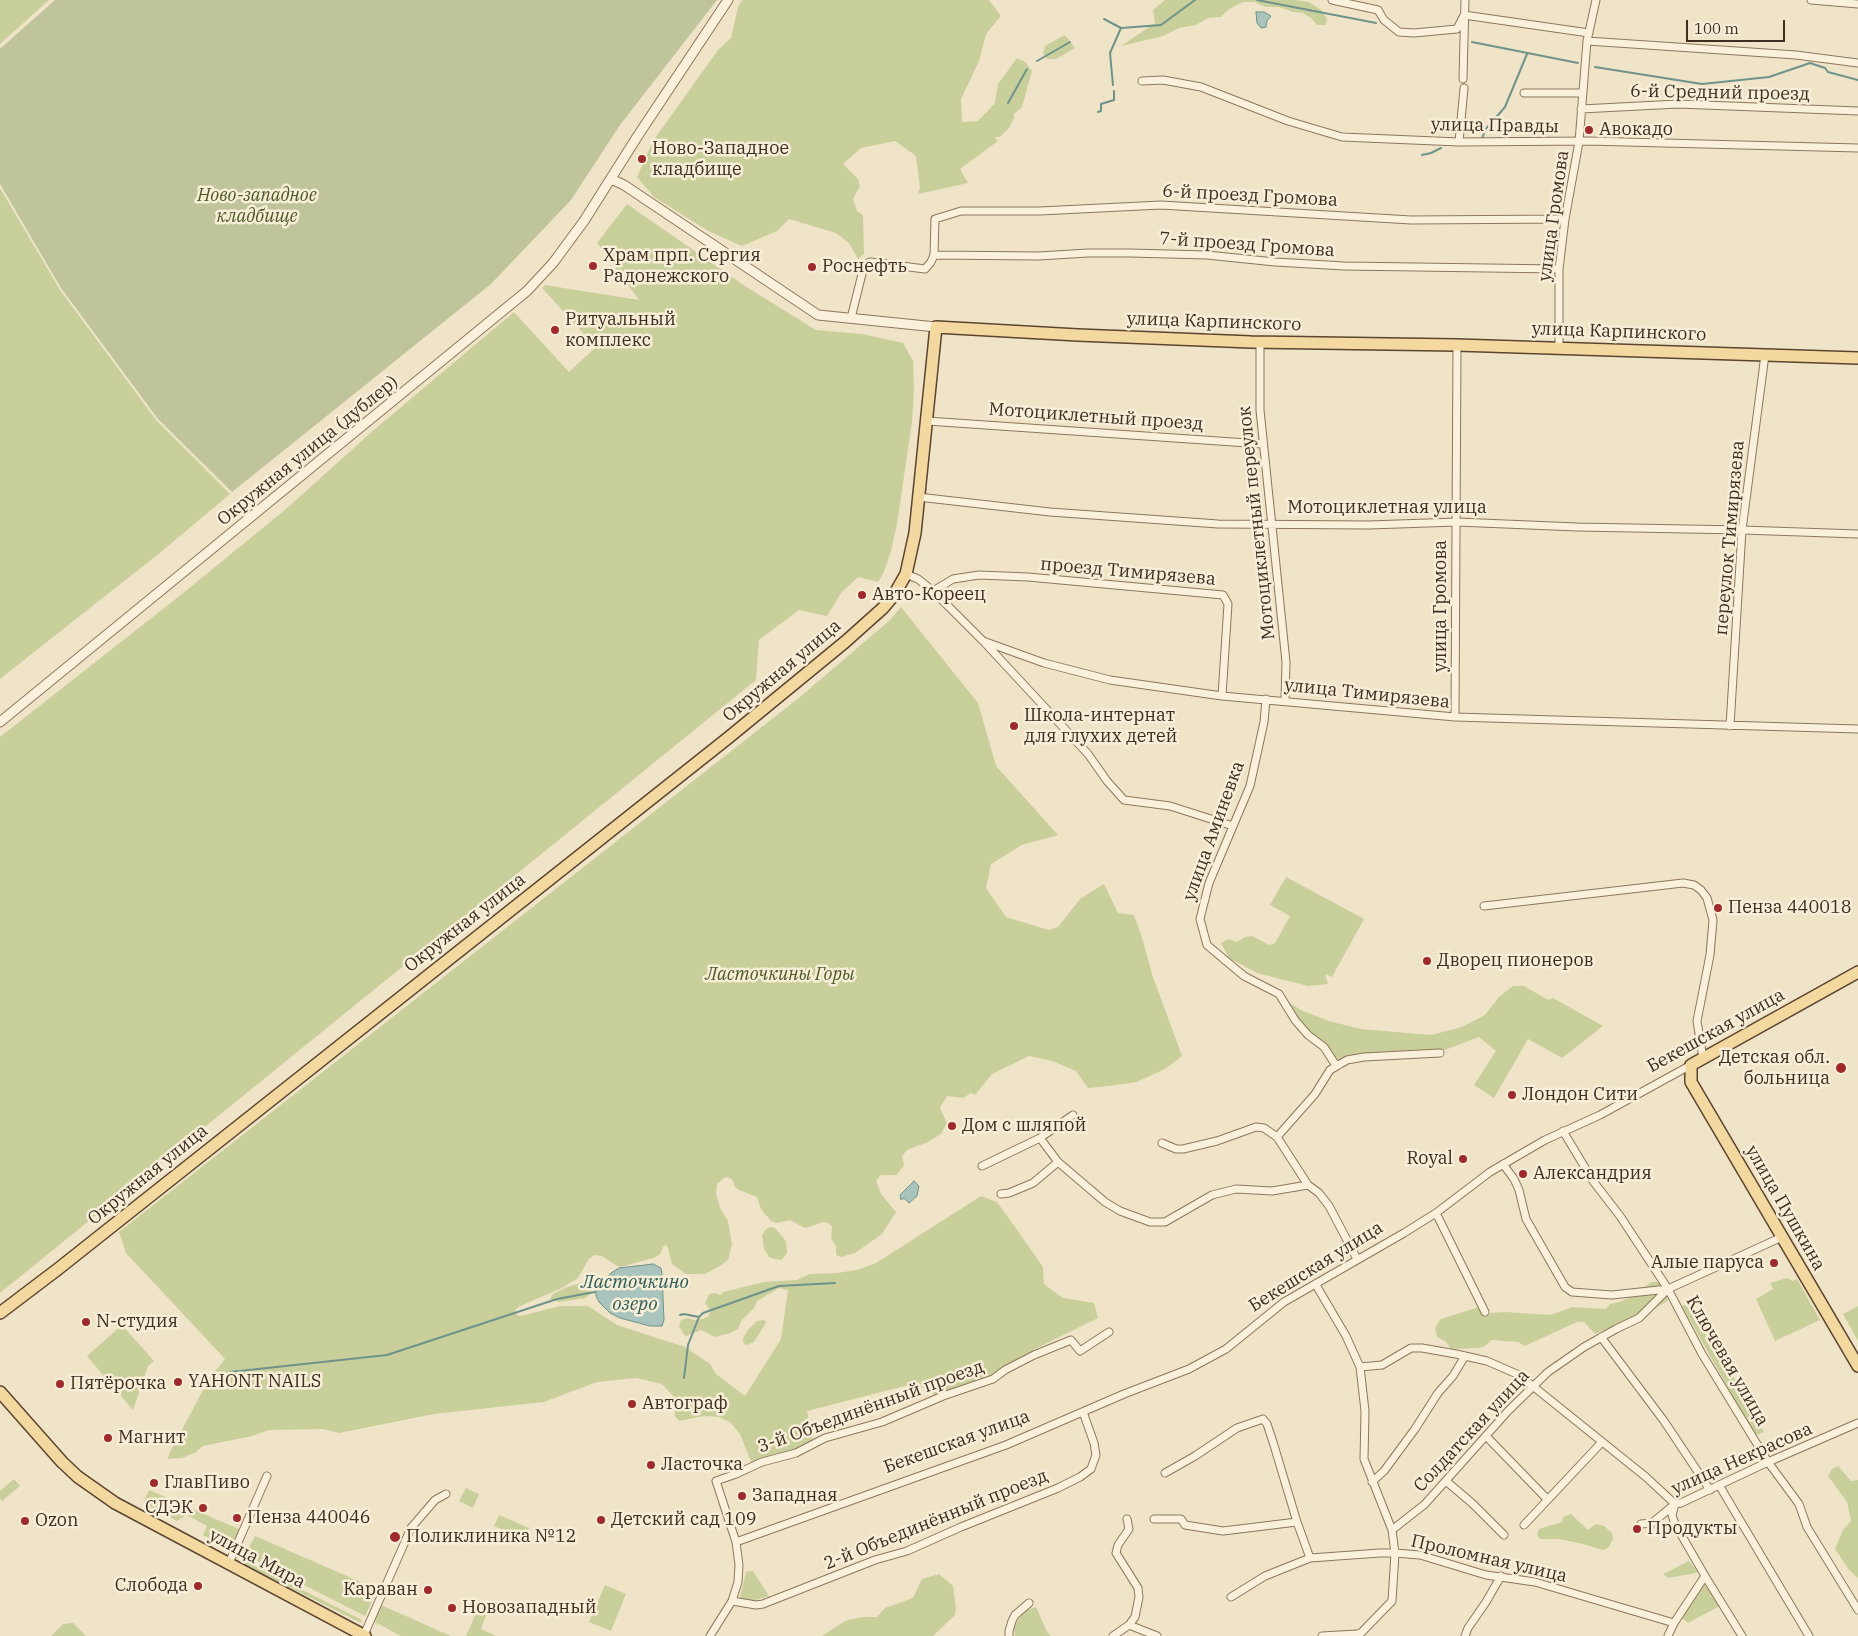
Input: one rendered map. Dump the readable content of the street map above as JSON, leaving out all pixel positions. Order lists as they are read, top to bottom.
{
  "streets": {
    "main road": [
      "улица Карпинского",
      "Окружная улица",
      "Бекешская улица",
      "улица Пушкина",
      "улица Мира"
    ],
    "street": [
      "6-й Средний проезд",
      "улица Правды",
      "6-й проезд Громова",
      "улица Громова",
      "7-й проезд Громова",
      "Мотоциклетный проезд",
      "Окружная улица (дублер)",
      "Мотоциклетная улица",
      "Мотоциклетный переулок",
      "переулок Тимирязева",
      "проезд Тимирязева",
      "улица Тимирязева",
      "улица Аминевка",
      "Ключевая улица",
      "3-й Объединённый проезд",
      "Солдатская улица",
      "улица Некрасова",
      "2-й Объединённый проезд",
      "Проломная улица"
    ]
  },
  "crossings": [
    ["6-й Средний проезд", "улица Громова"],
    ["улица Правды", "улица Громова"],
    ["6-й проезд Громова", "улица Громова"],
    ["6-й проезд Громова", "7-й проезд Громова"],
    ["улица Громова", "7-й проезд Громова"],
    ["улица Громова", "улица Карпинского"],
    ["улица Громова", "Мотоциклетная улица"],
    ["улица Громова", "улица Тимирязева"],
    ["улица Карпинского", "Окружная улица (дублер)"],
    ["улица Карпинского", "Мотоциклетный переулок"],
    ["улица Карпинского", "переулок Тимирязева"],
    ["улица Карпинского", "Окружная улица"],
    ["Мотоциклетный проезд", "Мотоциклетный переулок"],
    ["Мотоциклетный проезд", "Окружная улица"],
    ["Мотоциклетная улица", "Мотоциклетный переулок"],
    ["Мотоциклетная улица", "переулок Тимирязева"],
    ["Мотоциклетная улица", "Окружная улица"],
    ["Мотоциклетный переулок", "улица Тимирязева"],
    ["переулок Тимирязева", "улица Тимирязева"],
    ["проезд Тимирязева", "улица Тимирязева"],
    ["Окружная улица", "улица Тимирязева"],
    ["улица Тимирязева", "улица Аминевка"],
    ["Бекешская улица", "улица Пушкина"],
    ["Бекешская улица", "Ключевая улица"],
    ["Бекешская улица", "3-й Объединённый проезд"],
    ["Бекешская улица", "2-й Объединённый проезд"],
    ["улица Пушкина", "Солдатская улица"],
    ["Ключевая улица", "Солдатская улица"],
    ["Ключевая улица", "улица Некрасова"]
  ],
  "water": ["Ласточкино озеро"],
  "parks": ["Ново-западное кладбище", "Ласточкины Горы"],
  "places": [
    "Авокадо",
    "Ново-Западное кладбище",
    "Храм прп. Сергия Радонежского",
    "Роснефть",
    "Ритуальный комплекс",
    "Авто-Кореец",
    "Школа-интернат для глухих детей",
    "Пенза 440018",
    "Дворец пионеров",
    "Детская обл. больница",
    "Лондон Сити",
    "Дом с шляпой",
    "Royal",
    "Александрия",
    "Алые паруса",
    "N-студия",
    "YAHONT NAILS",
    "Пятёрочка",
    "Автограф",
    "Магнит",
    "Ласточка",
    "ГлавПиво",
    "Западная",
    "СДЭК",
    "Пенза 440046",
    "Детский сад 109",
    "Ozon",
    "Продукты",
    "Поликлиника №12",
    "Слобода",
    "Караван",
    "Новозападный"
  ],
  "scale_bar": "100 m"
}
